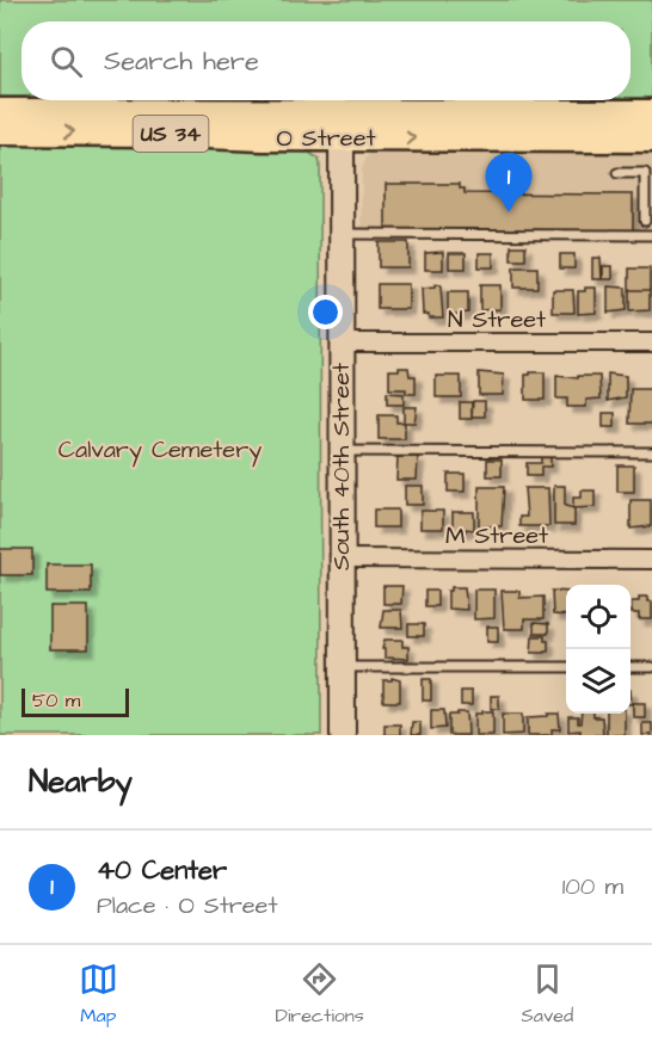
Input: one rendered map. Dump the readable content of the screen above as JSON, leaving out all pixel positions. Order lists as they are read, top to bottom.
{
  "streets": {
    "main road": ["US 34", "O Street", "South 40th Street"],
    "street": ["N Street", "M Street"]
  },
  "crossings": [
    ["O Street", "South 40th Street"],
    ["N Street", "South 40th Street"],
    ["South 40th Street", "M Street"]
  ],
  "parks": ["Calvary Cemetery"],
  "scale_bar": "50 m",
  "page": {
    "search": "Search here",
    "pins": "1",
    "scale": "50 m",
    "heading": "Nearby",
    "list": [
      {
        "mark": "1",
        "name": "40 Center",
        "note": "Place · O Street",
        "value": "100 m"
      }
    ],
    "nav": ["Map", "Directions", "Saved"]
  }
}
